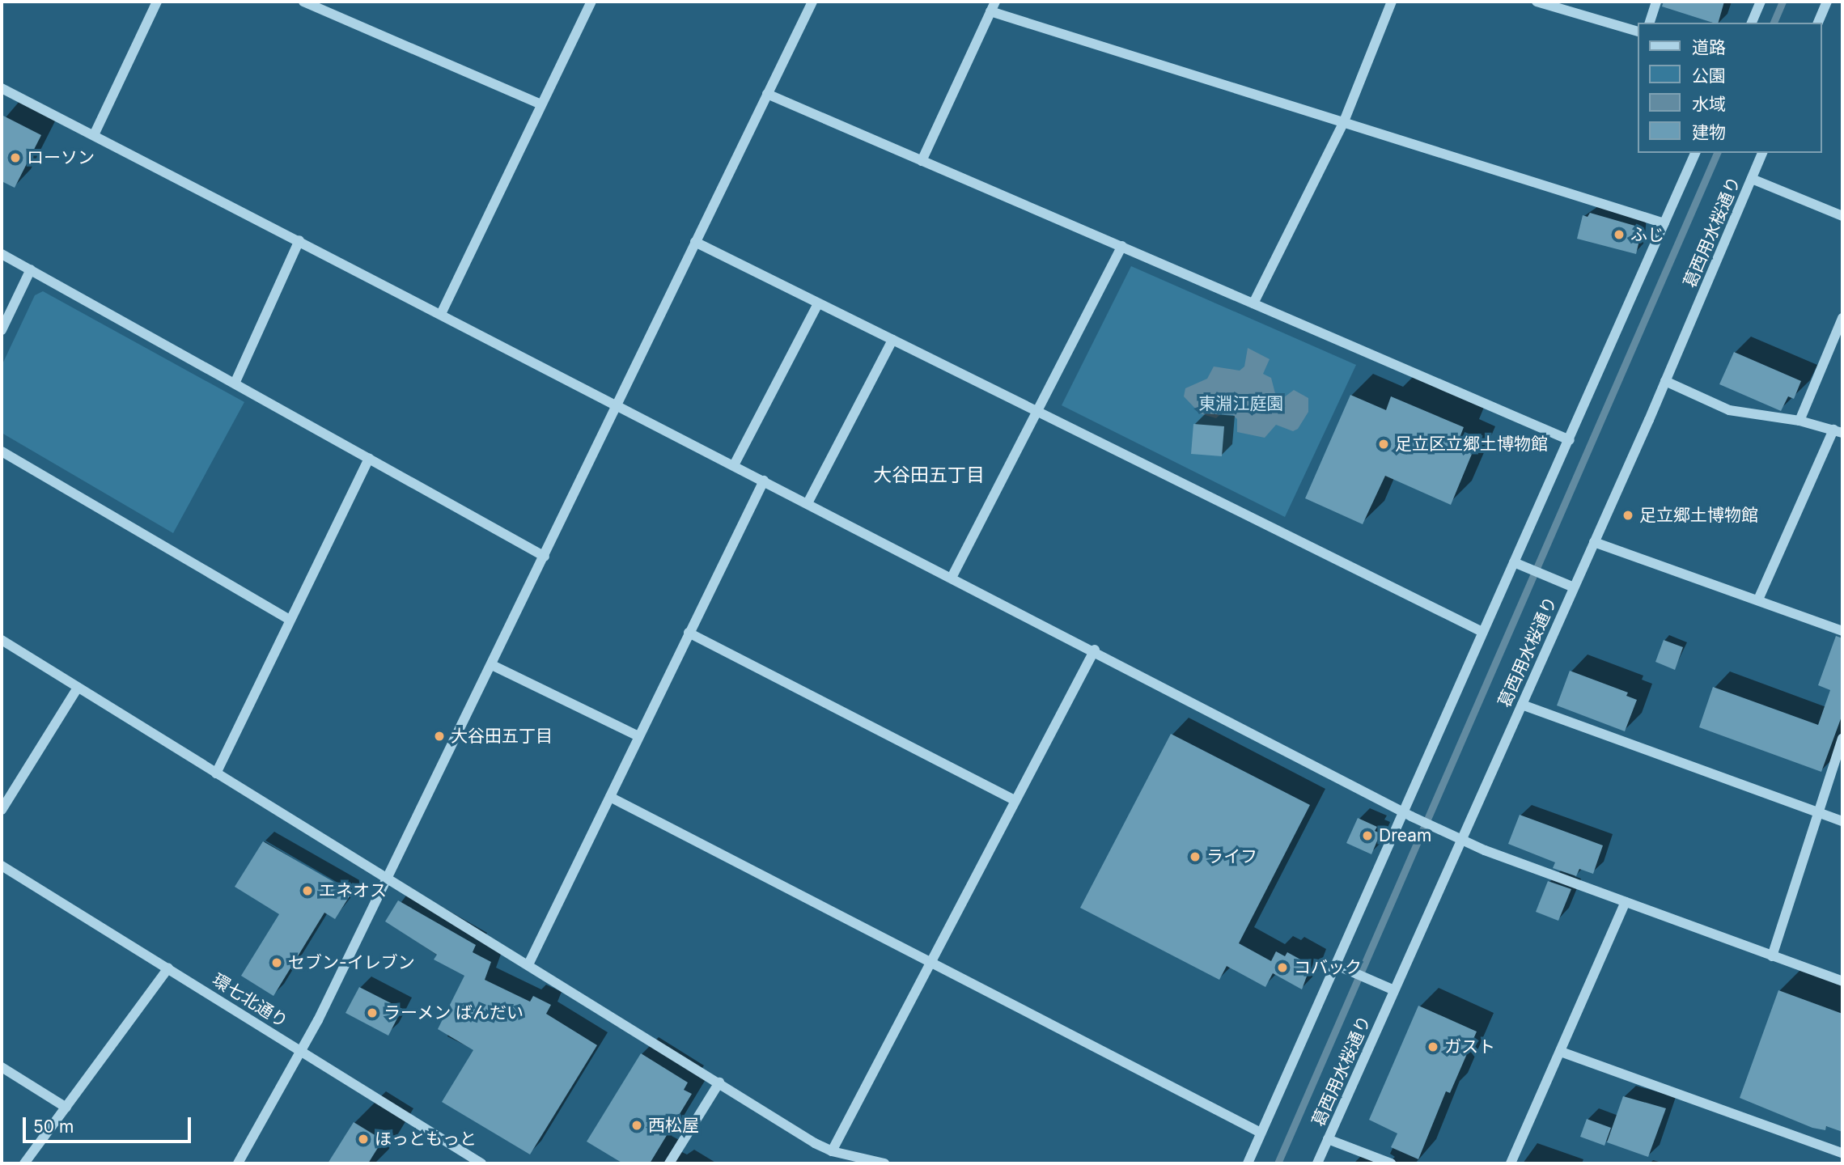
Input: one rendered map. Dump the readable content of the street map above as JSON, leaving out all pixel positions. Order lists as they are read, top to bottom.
{
  "streets": {
    "street": ["葛西用水桜通り", "環七北通り"]
  },
  "districts": ["大谷田五丁目"],
  "parks": ["東淵江庭園"],
  "places": [
    "ローソン",
    "ふじ",
    "足立区立郷土博物館",
    "足立郷土博物館",
    "大谷田五丁目",
    "Dream",
    "ライフ",
    "エネオス",
    "セブン-イレブン",
    "コバック",
    "ラーメン ばんだい",
    "ガスト",
    "西松屋",
    "ほっともっと"
  ],
  "legend": [
    "道路",
    "公園",
    "水域",
    "建物"
  ],
  "scale_bar": "50 m"
}
